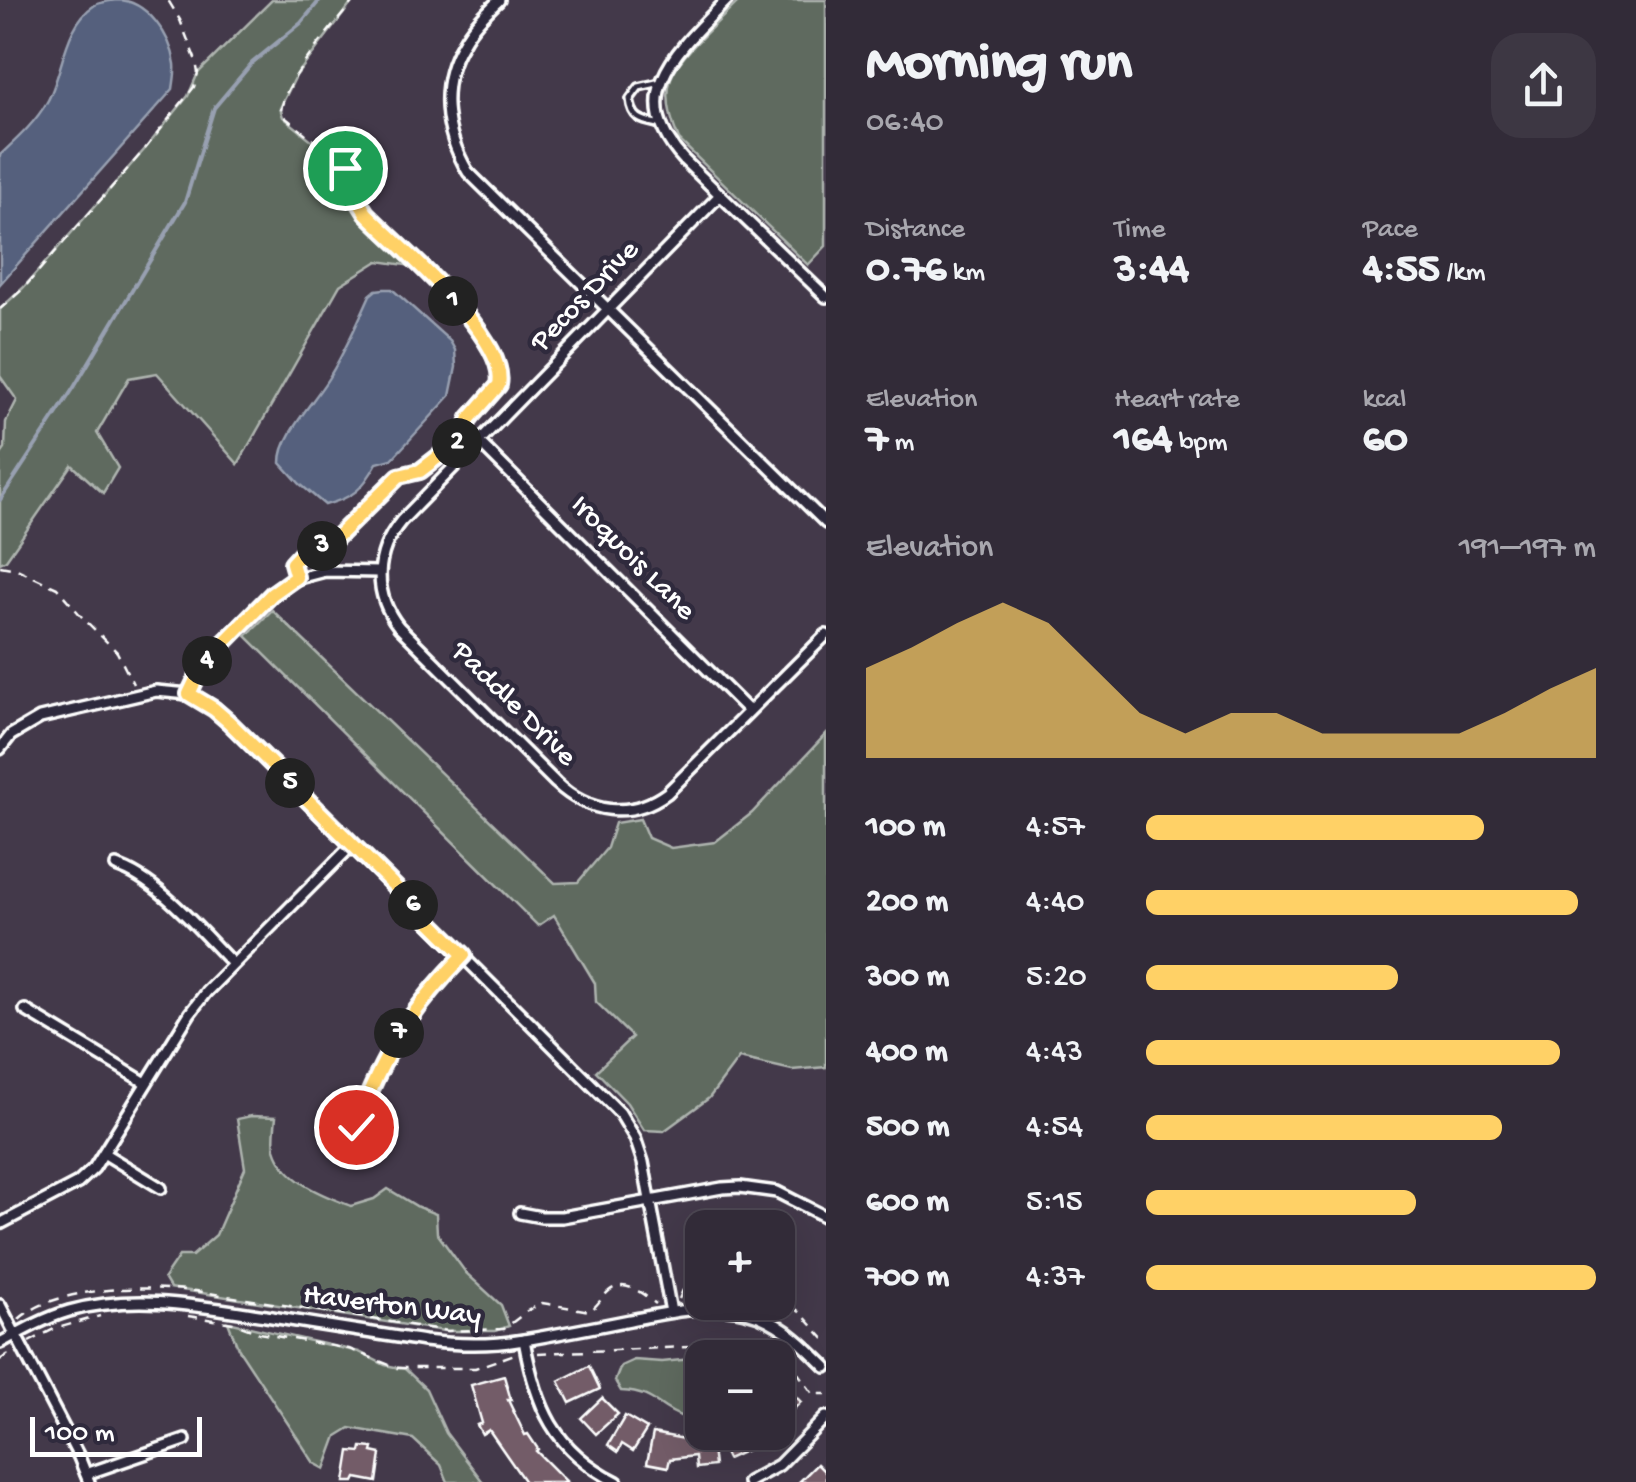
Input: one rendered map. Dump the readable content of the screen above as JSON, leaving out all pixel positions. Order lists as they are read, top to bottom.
{
  "streets": {
    "street": [
      "Pecos Drive",
      "Iroquois Lane",
      "Paddle Drive",
      "Haverton Way"
    ]
  },
  "crossings": [
    ["Pecos Drive", "Iroquois Lane"],
    ["Pecos Drive", "Paddle Drive"],
    ["Iroquois Lane", "Paddle Drive"]
  ],
  "scale_bar": "100 m",
  "page": {
    "heading": ["Morning run", "06:40"],
    "stats": [
      ["Distance", "0.76 km"],
      ["Time", "3:44"],
      ["Pace", "4:55 /km"],
      ["Elevation", "7 m"],
      ["Heart rate", "164 bpm"],
      ["kcal", "60"]
    ],
    "pins": [
      "1",
      "2",
      "3",
      "4",
      "5",
      "6",
      "7"
    ],
    "chart": ["Elevation", "191–197 m"],
    "list": [
      {
        "name": "100 m",
        "note": "4:57"
      },
      {
        "name": "200 m",
        "note": "4:40"
      },
      {
        "name": "300 m",
        "note": "5:20"
      },
      {
        "name": "400 m",
        "note": "4:43"
      },
      {
        "name": "500 m",
        "note": "4:54"
      },
      {
        "name": "600 m",
        "note": "5:15"
      },
      {
        "name": "700 m",
        "note": "4:37"
      }
    ],
    "map_buttons": ["+", "−"],
    "scale": "100 m"
  }
}
